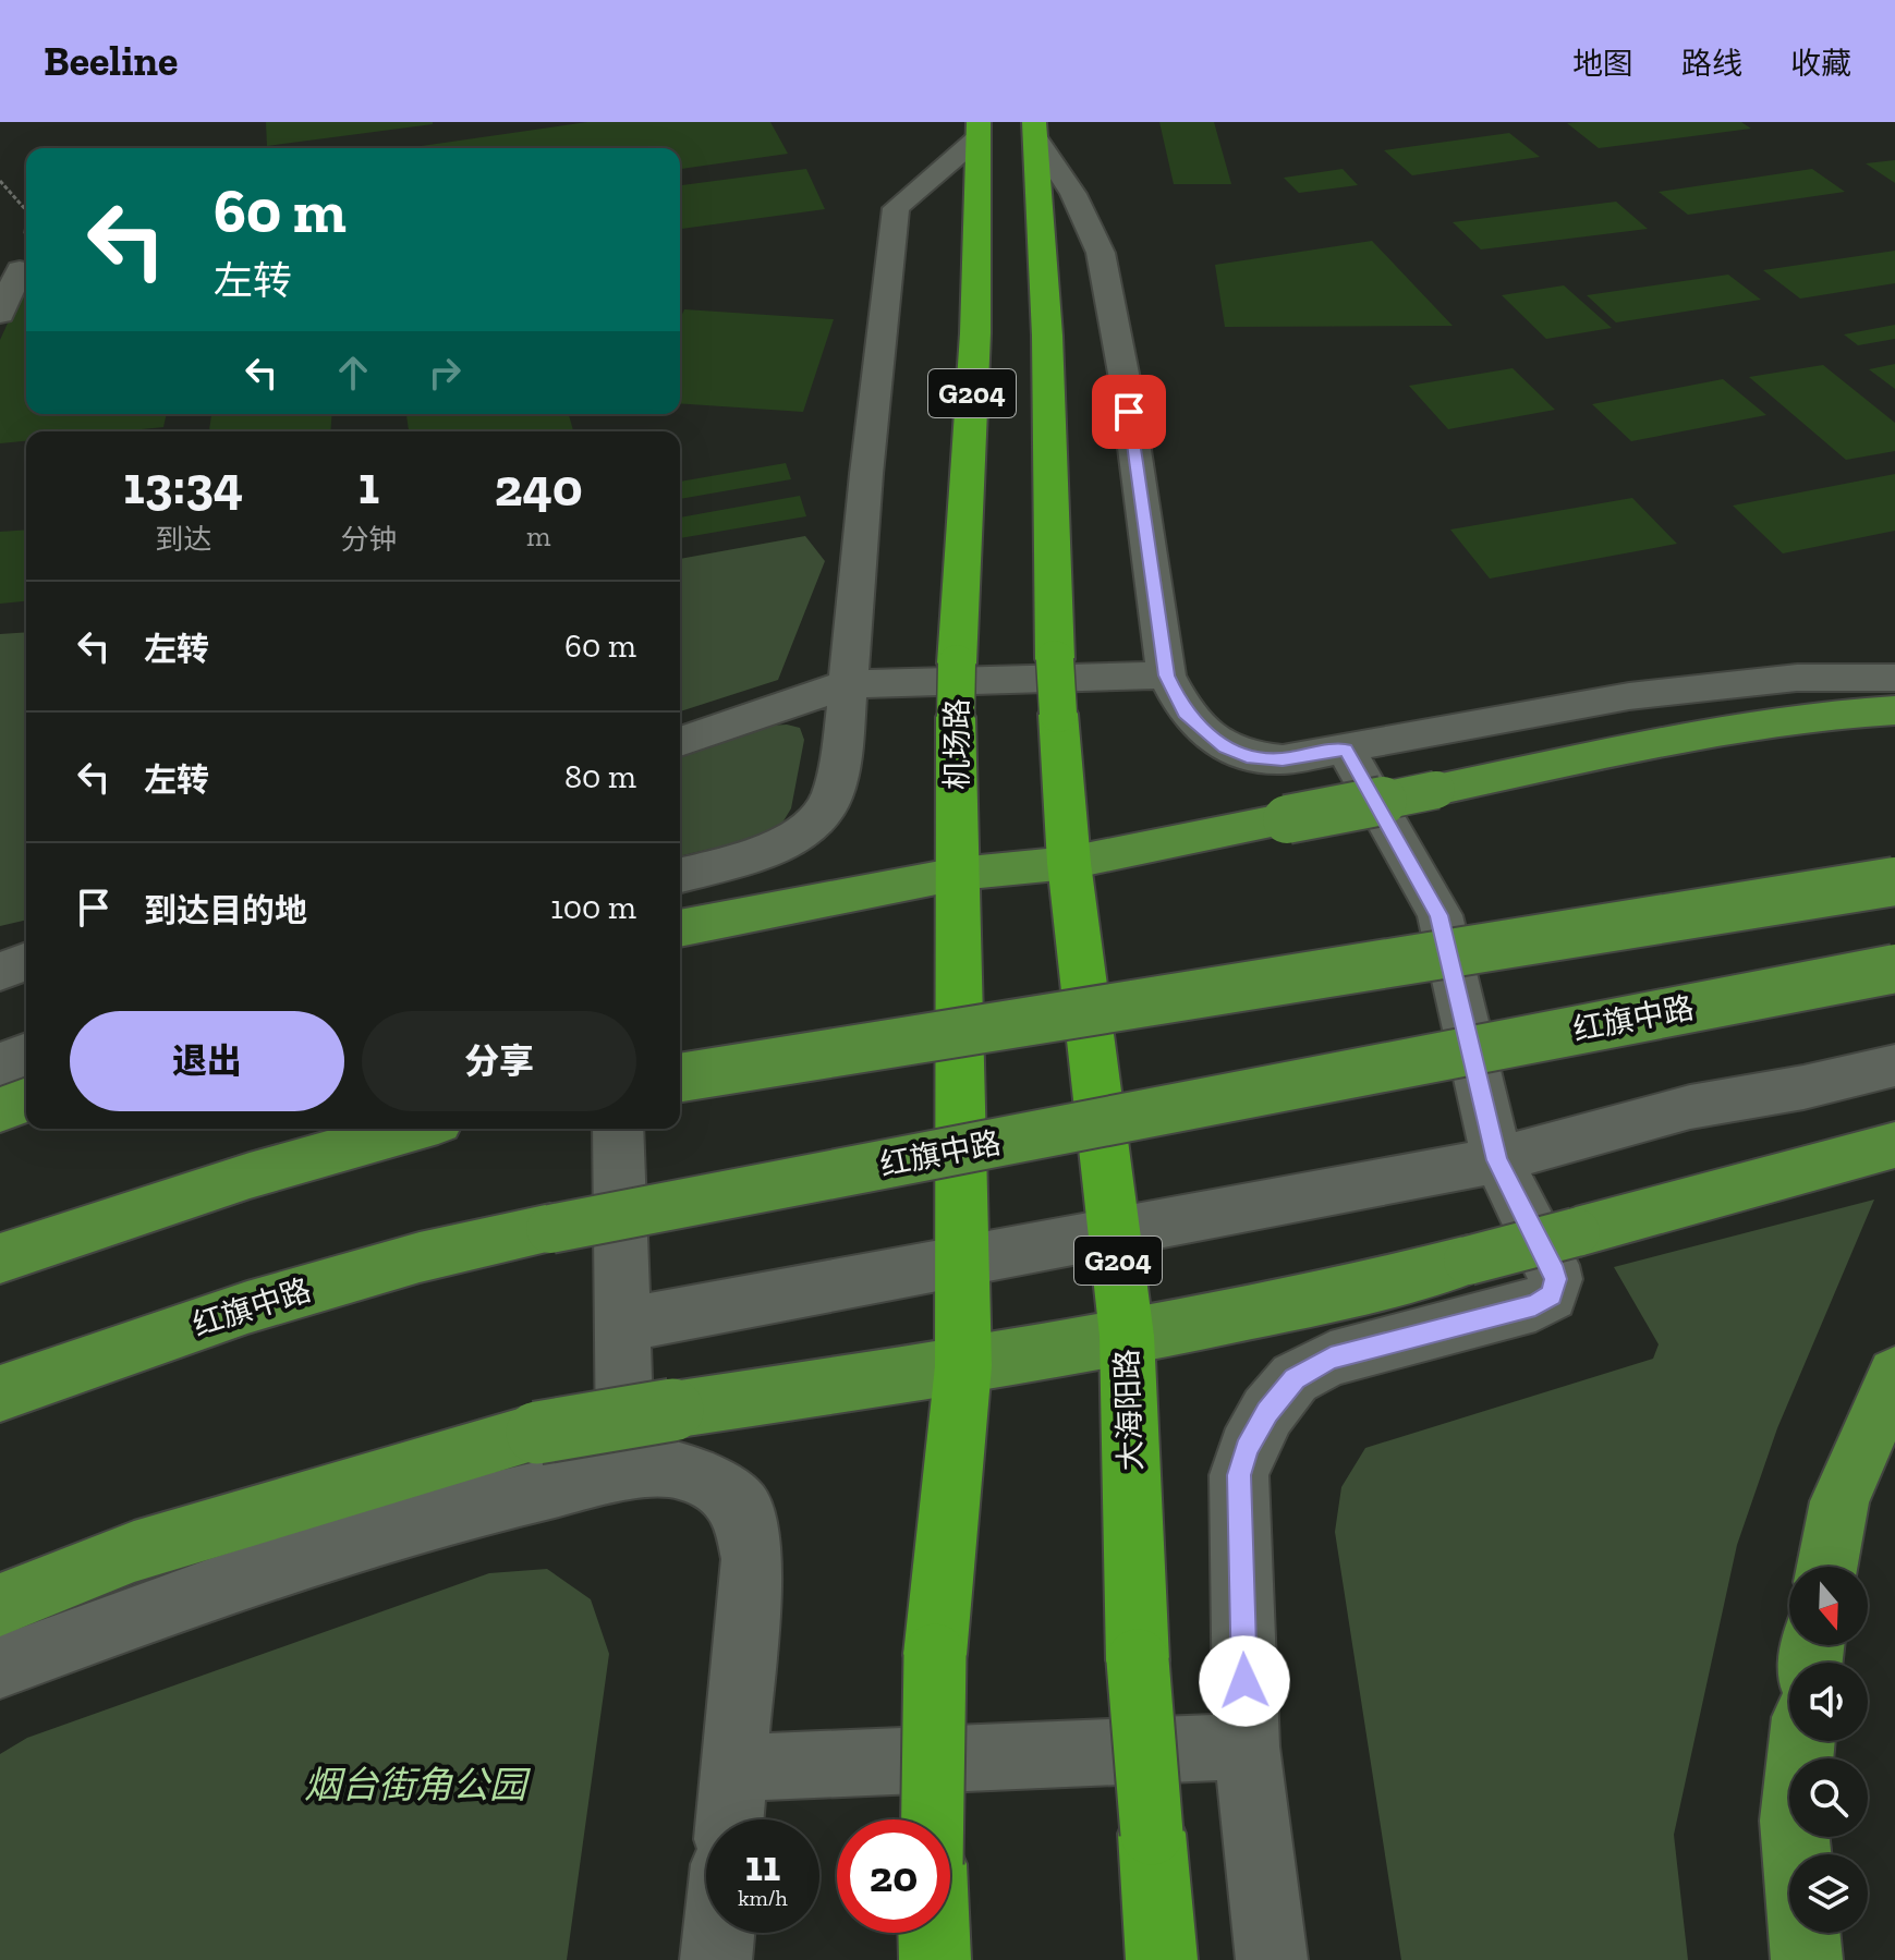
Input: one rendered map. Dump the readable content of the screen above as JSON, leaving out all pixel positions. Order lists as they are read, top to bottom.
{
  "streets": {
    "highway": ["G204", "机场路", "大海阳路"],
    "main road": ["红旗中路"]
  },
  "crossings": [
    ["G204", "机场路"],
    ["G204", "大海阳路"]
  ],
  "parks": ["烟台街角公园"],
  "north": "bottom",
  "page": {
    "header": "Beeline",
    "nav": ["地图", "路线", "收藏"],
    "turn": ["60 m", "左转"],
    "eta": [
      "13:34",
      "到达",
      "1",
      "分钟",
      "240",
      "m"
    ],
    "list": [
      {
        "name": "左转",
        "value": "60 m"
      },
      {
        "name": "左转",
        "value": "80 m"
      },
      {
        "name": "到达目的地",
        "value": "100 m"
      }
    ],
    "buttons": ["退出", "分享"],
    "speed": "11 km/h",
    "limit": "20"
  }
}
